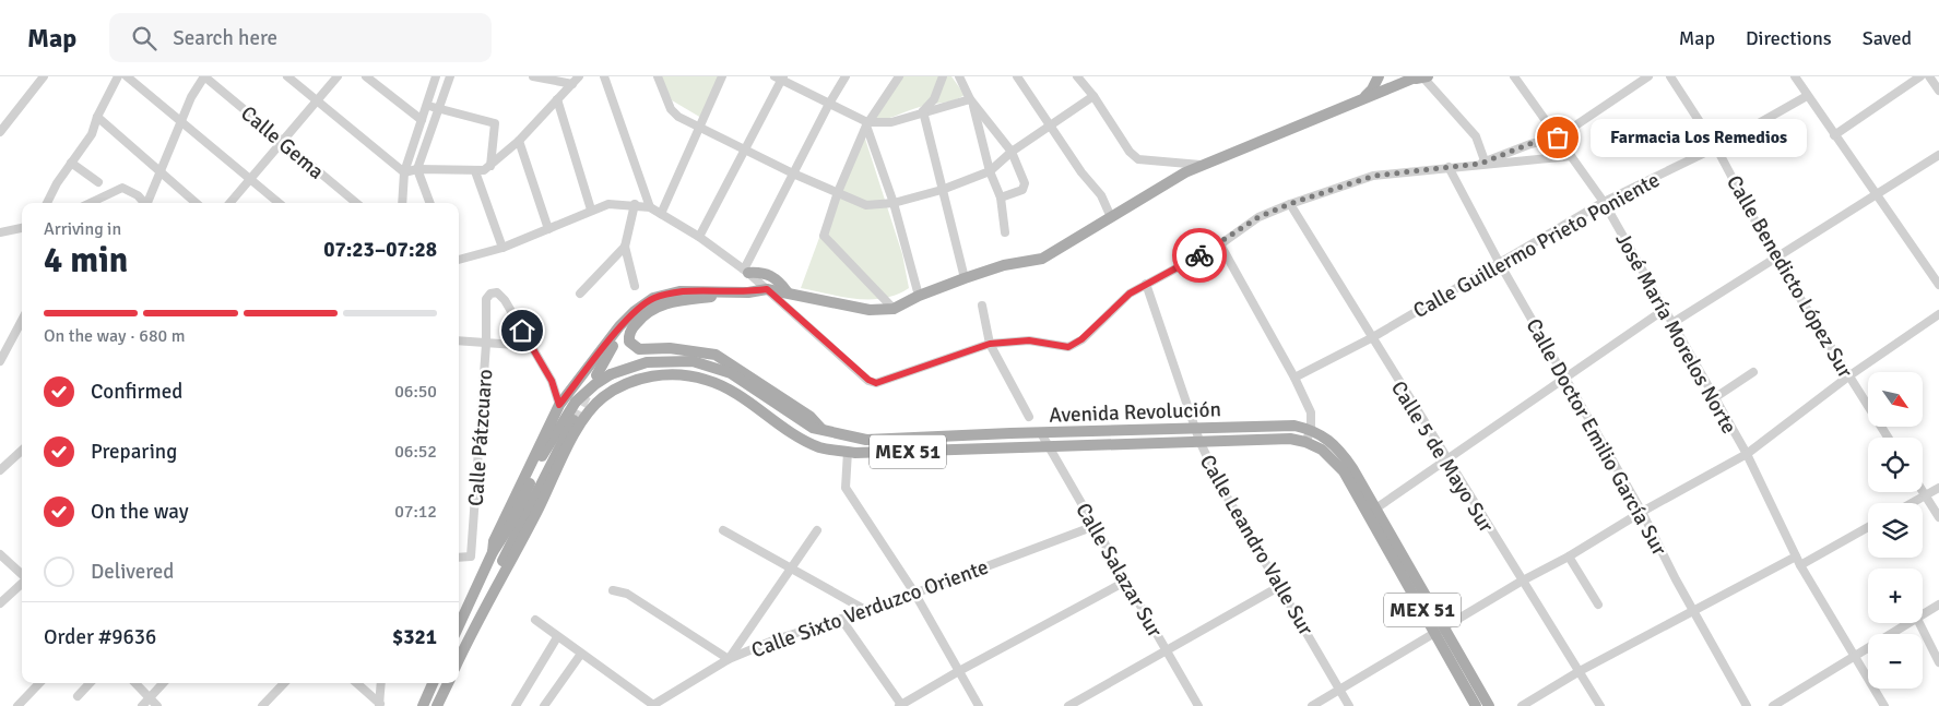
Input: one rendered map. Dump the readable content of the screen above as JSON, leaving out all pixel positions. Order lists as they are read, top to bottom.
{
  "streets": {
    "main road": ["Avenida Revolución", "MEX 51"],
    "street": [
      "Calle Gema",
      "Calle Guillermo Prieto Poniente",
      "Calle Benedicto López Sur",
      "José María Morelos Norte",
      "Calle Doctor Emilio García Sur",
      "Calle Pátzcuaro",
      "Calle 5 de Mayo Sur",
      "Calle Leandro Valle Sur",
      "Calle Salazar Sur",
      "Calle Sixto Verduzco Oriente"
    ]
  },
  "crossings": [
    ["Calle Guillermo Prieto Poniente", "Calle Benedicto López Sur"],
    ["Calle Guillermo Prieto Poniente", "José María Morelos Norte"],
    ["Calle Guillermo Prieto Poniente", "Calle Doctor Emilio García Sur"],
    ["Calle Guillermo Prieto Poniente", "Calle 5 de Mayo Sur"],
    ["Avenida Revolución", "MEX 51"],
    ["Avenida Revolución", "Calle Leandro Valle Sur"],
    ["Avenida Revolución", "Calle Salazar Sur"],
    ["Calle Salazar Sur", "Calle Sixto Verduzco Oriente"]
  ],
  "places": ["Farmacia Los Remedios"],
  "north": "bottom right",
  "page": {
    "header": "Map",
    "search": "Search here",
    "nav": ["Map", "Directions", "Saved"],
    "bubble": "Farmacia Los Remedios",
    "heading": ["4 min", "Arriving in", "07:23–07:28"],
    "panel": ["Order #9636", "$321"],
    "bar": "On the way · 680 m",
    "list": [
      ["Confirmed", "06:50"],
      ["Preparing", "06:52"],
      ["On the way", "07:12"],
      "Delivered"
    ],
    "map_buttons": ["+", "−"]
  }
}
